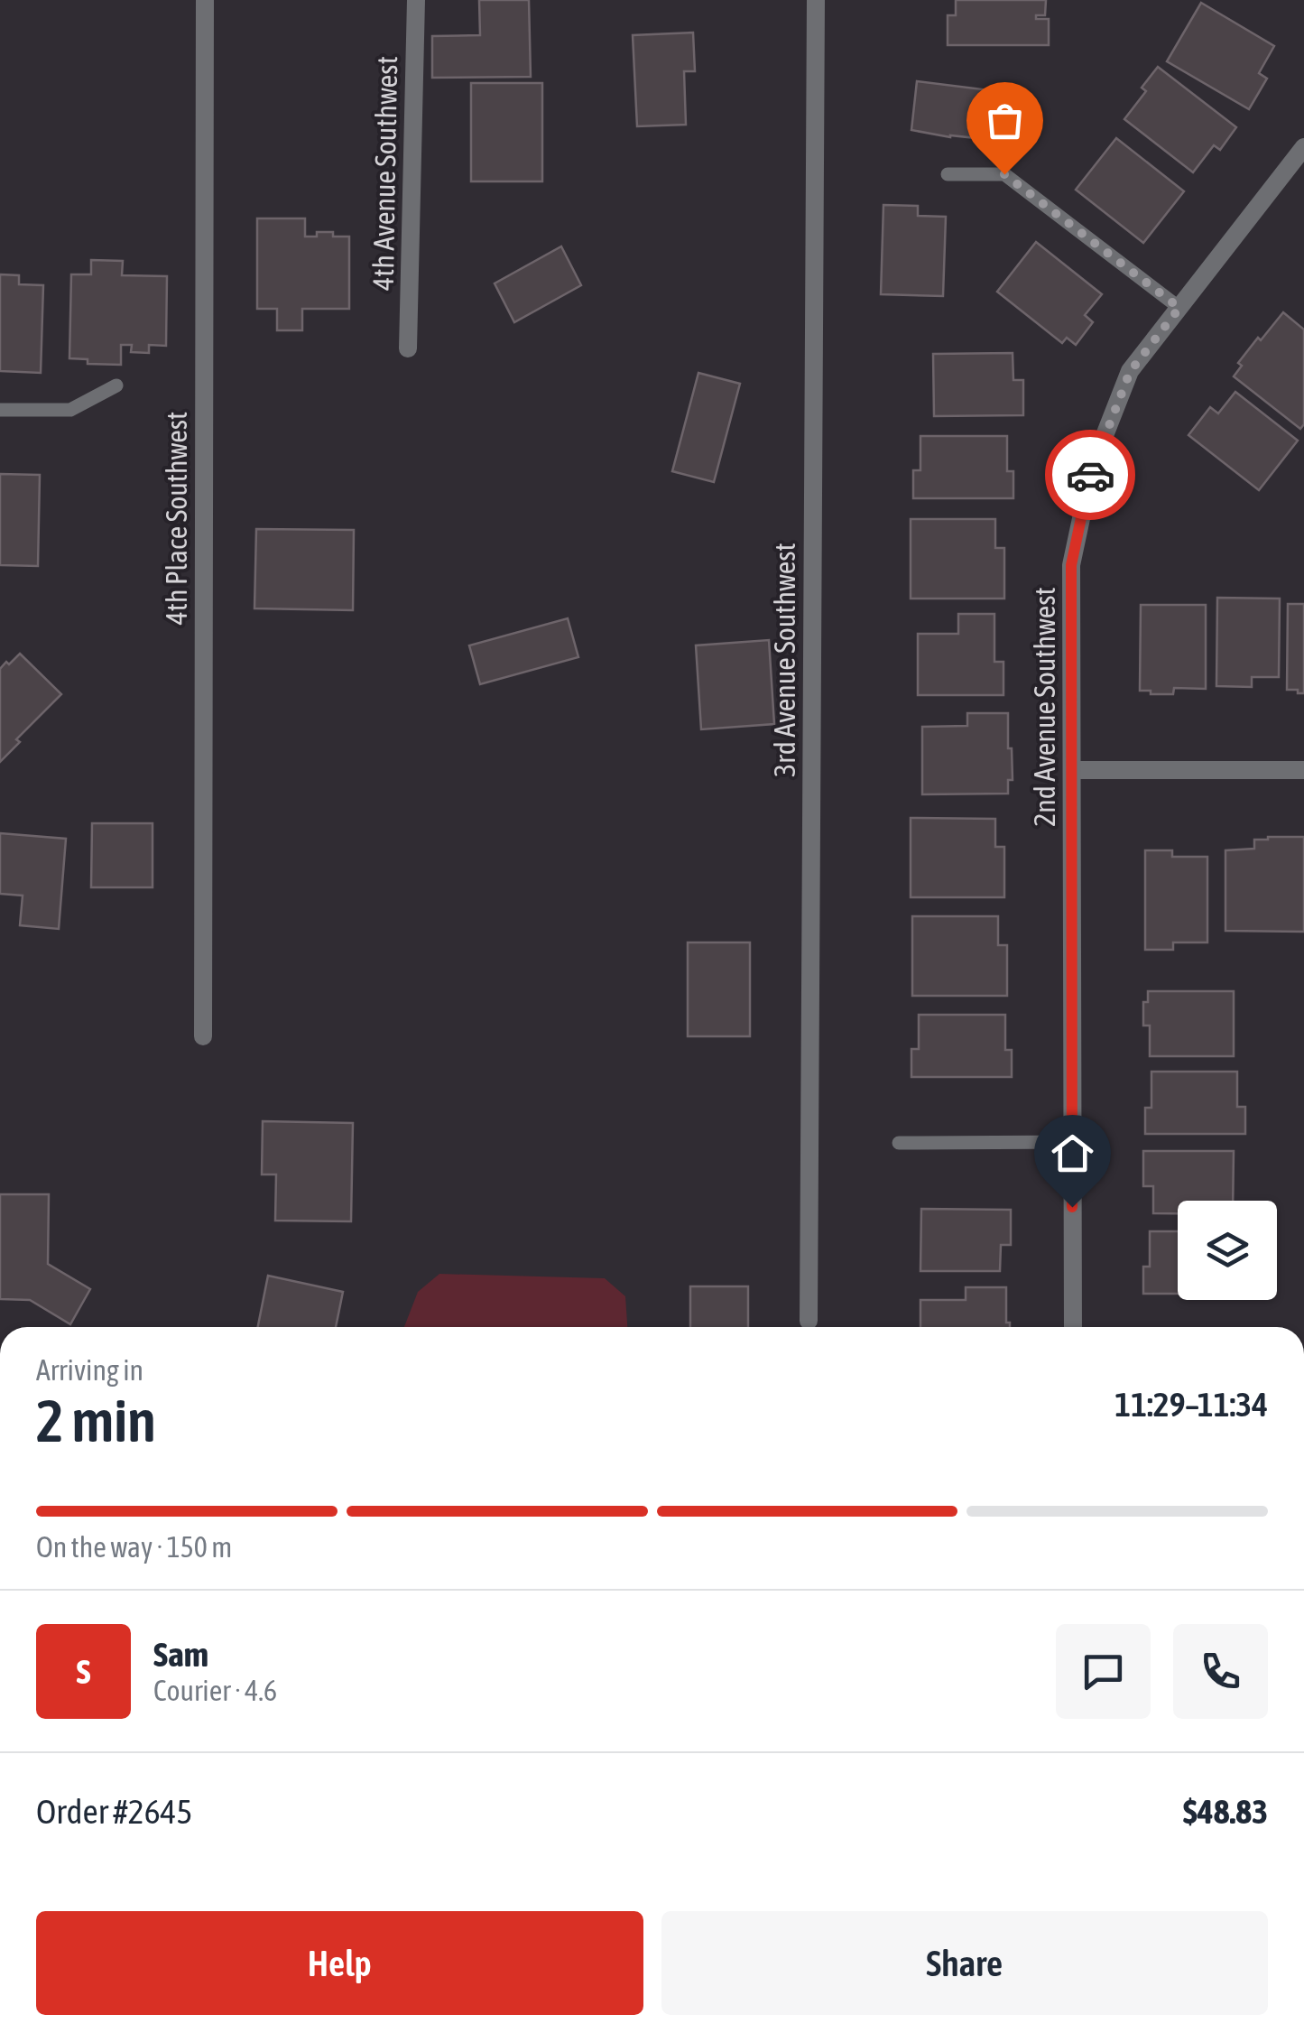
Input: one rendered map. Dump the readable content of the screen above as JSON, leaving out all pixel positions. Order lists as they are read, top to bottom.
{
  "streets": {
    "street": [
      "4th Avenue Southwest",
      "4th Place Southwest",
      "3rd Avenue Southwest",
      "2nd Avenue Southwest"
    ]
  },
  "page": {
    "heading": ["2 min", "Arriving in", "11:29–11:34"],
    "panel": [
      "Sam",
      "Courier · 4.6",
      "Order #2645",
      "$48.83"
    ],
    "bar": "On the way · 150 m",
    "round": "S",
    "buttons": ["Help", "Share"]
  }
}
